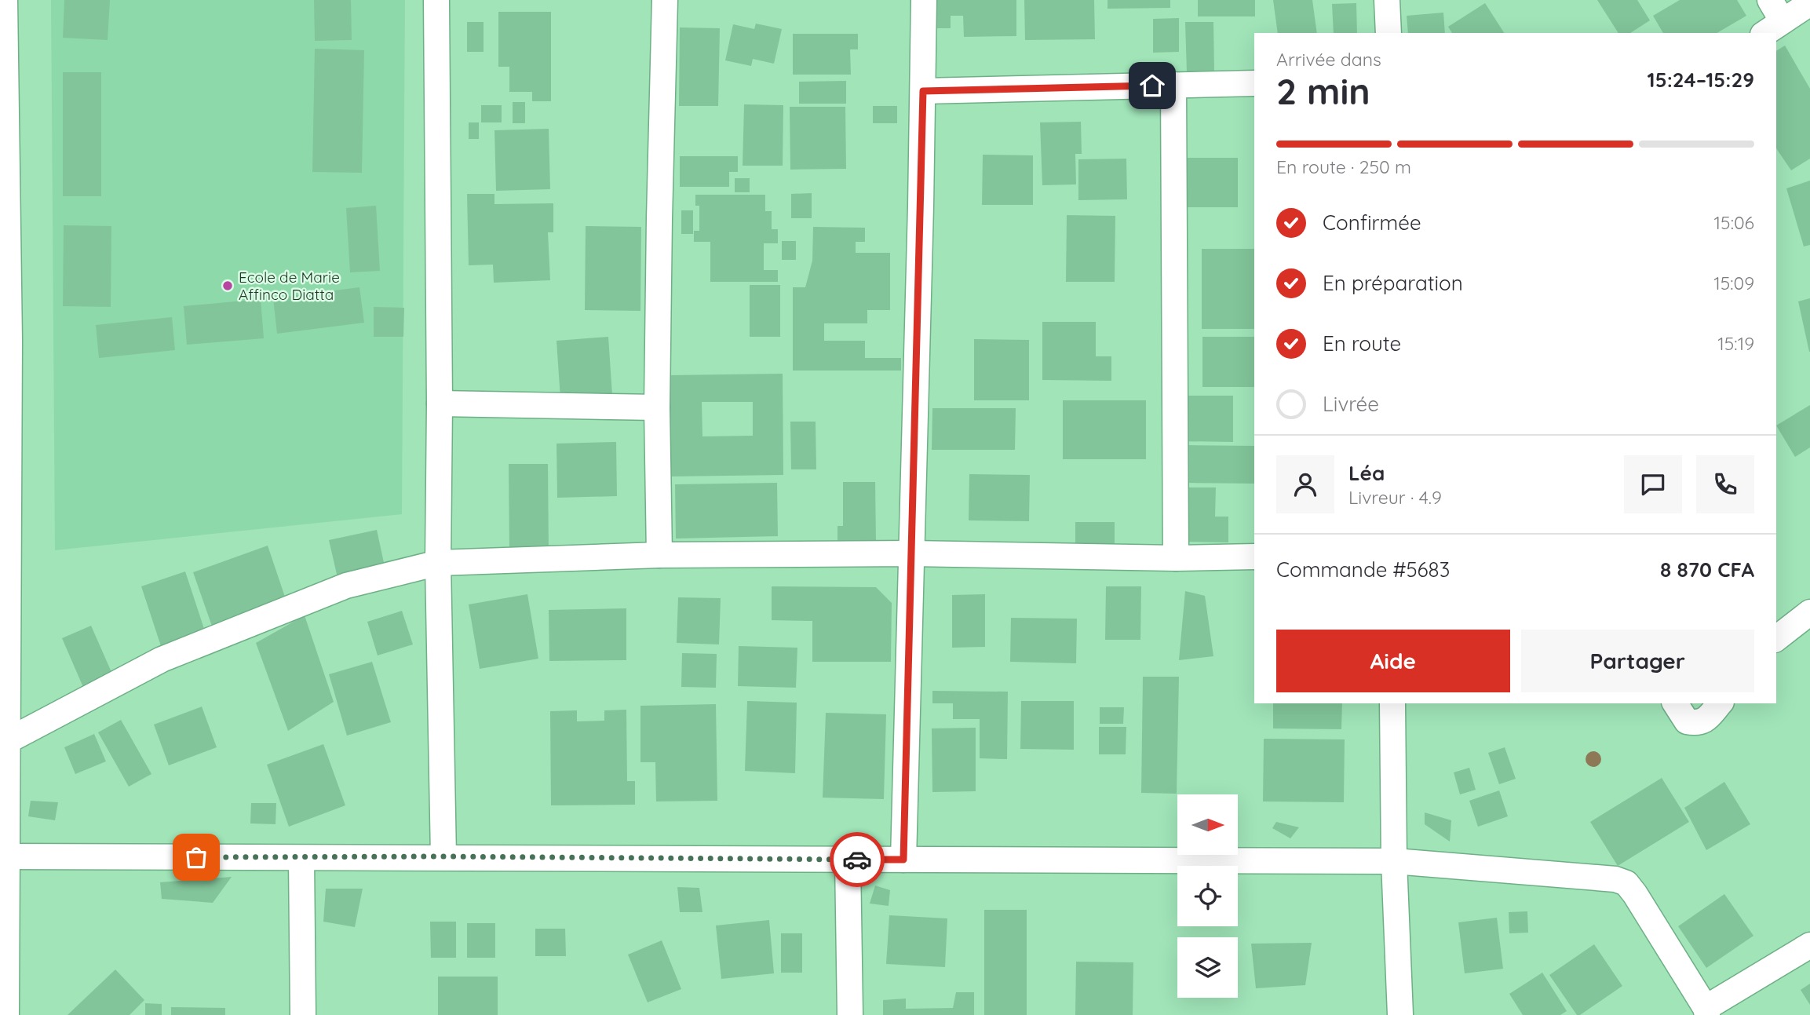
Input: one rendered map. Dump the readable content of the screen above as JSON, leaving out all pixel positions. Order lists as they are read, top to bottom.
{
  "places": ["Ecole de Marie Affinco Diatta"],
  "north": "right",
  "page": {
    "heading": ["2 min", "Arrivée dans", "15:24–15:29"],
    "panel": [
      "Léa",
      "Livreur · 4.9",
      "Commande #5683",
      "8 870 CFA"
    ],
    "bar": "En route · 250 m",
    "list": [
      ["Confirmée", "15:06"],
      ["En préparation", "15:09"],
      ["En route", "15:19"],
      "Livrée"
    ],
    "buttons": ["Aide", "Partager"]
  }
}
